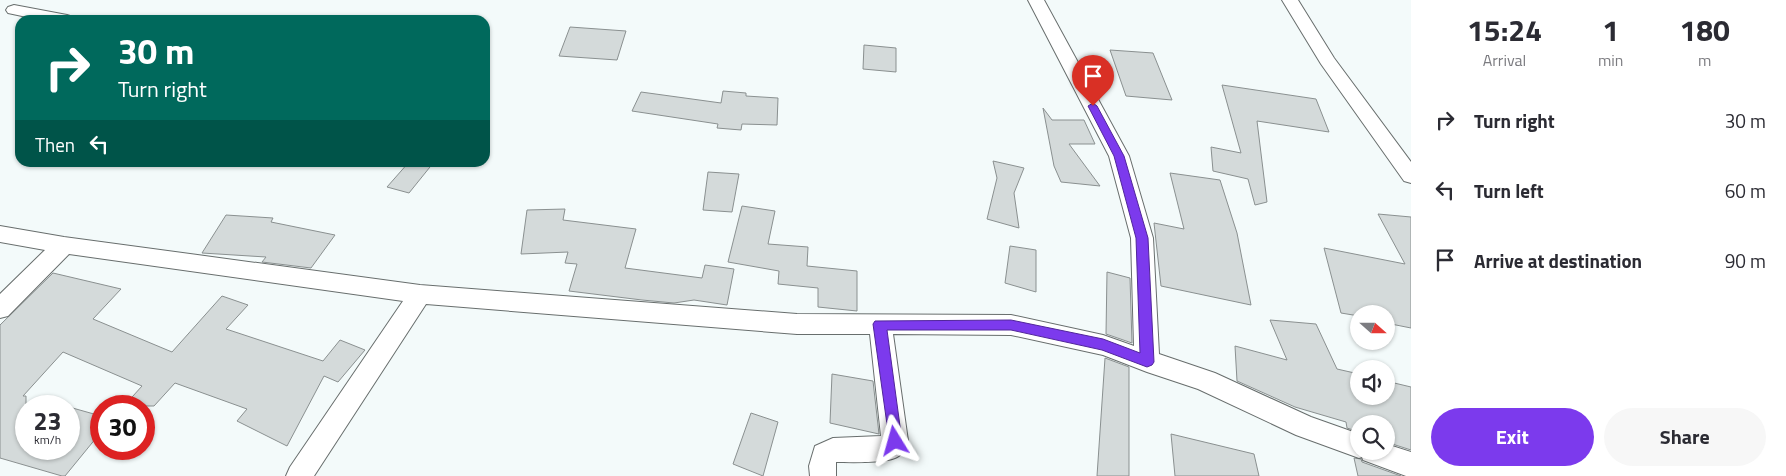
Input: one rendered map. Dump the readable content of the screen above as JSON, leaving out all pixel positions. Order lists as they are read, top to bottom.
{
  "north": "right",
  "page": {
    "eta": [
      "15:24",
      "Arrival",
      "1",
      "min",
      "180",
      "m"
    ],
    "turn": ["30 m", "Turn right"],
    "list": [
      {
        "name": "Turn right",
        "value": "30 m"
      },
      {
        "name": "Turn left",
        "value": "60 m"
      },
      {
        "name": "Arrive at destination",
        "value": "90 m"
      }
    ],
    "then": "Then",
    "speed": "23 km/h",
    "limit": "30",
    "buttons": ["Exit", "Share"]
  }
}
